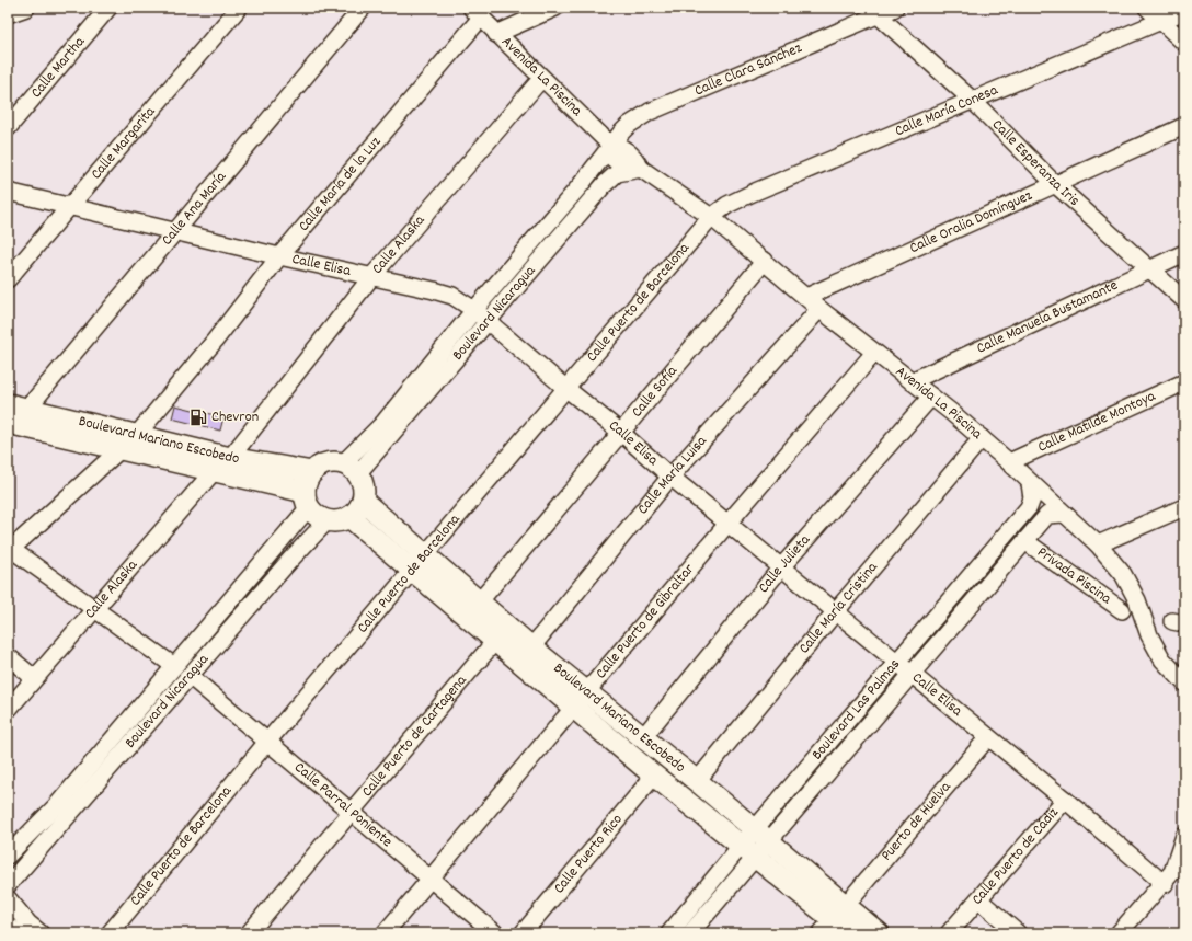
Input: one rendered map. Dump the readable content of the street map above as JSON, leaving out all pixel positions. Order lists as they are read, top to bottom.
{
  "streets": {
    "main road": ["Boulevard Mariano Escobedo"],
    "street": [
      "Calle Martha",
      "Calle Clara Sánchez",
      "Avenida La Piscina",
      "Calle María Conesa",
      "Calle Margarita",
      "Calle Esperanza Iris",
      "Calle María de la Luz",
      "Calle Ana María",
      "Calle Oralia Domínguez",
      "Calle Alaska",
      "Calle Elisa",
      "Calle Puerto de Barcelona",
      "Boulevard Nicaragua",
      "Calle Manuela Bustamante",
      "Calle Sofía",
      "Calle Matilde Montoya",
      "Calle María Luisa",
      "Calle Julieta",
      "Privada Piscina",
      "Calle María Cristina",
      "Calle Puerto de Gibraltar",
      "Boulevard Las Palmas",
      "Calle Puerto de Cartagena",
      "Calle Parral Poniente",
      "Puerto de Huelva",
      "Calle Puerto Rico",
      "Calle Puerto de Cádiz"
    ]
  },
  "crossings": [
    ["Calle Clara Sánchez", "Avenida La Piscina"],
    ["Calle Clara Sánchez", "Calle Esperanza Iris"],
    ["Calle Clara Sánchez", "Boulevard Nicaragua"],
    ["Avenida La Piscina", "Calle María Conesa"],
    ["Avenida La Piscina", "Calle María de la Luz"],
    ["Avenida La Piscina", "Calle Oralia Domínguez"],
    ["Avenida La Piscina", "Calle Alaska"],
    ["Avenida La Piscina", "Calle Puerto de Barcelona"],
    ["Avenida La Piscina", "Boulevard Nicaragua"],
    ["Avenida La Piscina", "Calle Manuela Bustamante"],
    ["Avenida La Piscina", "Calle Sofía"],
    ["Avenida La Piscina", "Calle Matilde Montoya"],
    ["Avenida La Piscina", "Calle María Luisa"],
    ["Avenida La Piscina", "Calle Julieta"],
    ["Avenida La Piscina", "Calle María Cristina"],
    ["Avenida La Piscina", "Calle Puerto de Gibraltar"],
    ["Avenida La Piscina", "Boulevard Las Palmas"],
    ["Calle María Conesa", "Calle Esperanza Iris"],
    ["Calle María Conesa", "Calle Puerto de Barcelona"],
    ["Calle Margarita", "Calle Elisa"],
    ["Calle Esperanza Iris", "Calle Oralia Domínguez"],
    ["Calle Esperanza Iris", "Calle Manuela Bustamante"],
    ["Calle María de la Luz", "Calle Elisa"],
    ["Calle María de la Luz", "Boulevard Mariano Escobedo"],
    ["Calle Ana María", "Calle Elisa"],
    ["Calle Ana María", "Boulevard Mariano Escobedo"],
    ["Calle Alaska", "Calle Elisa"],
    ["Calle Alaska", "Boulevard Mariano Escobedo"],
    ["Calle Elisa", "Calle Puerto de Barcelona"],
    ["Calle Elisa", "Boulevard Nicaragua"],
    ["Calle Elisa", "Calle Sofía"],
    ["Calle Elisa", "Calle María Luisa"],
    ["Calle Elisa", "Calle Julieta"],
    ["Calle Elisa", "Calle María Cristina"],
    ["Calle Elisa", "Calle Puerto de Gibraltar"],
    ["Calle Elisa", "Boulevard Las Palmas"],
    ["Calle Elisa", "Puerto de Huelva"],
    ["Calle Elisa", "Calle Puerto de Cádiz"],
    ["Calle Puerto de Barcelona", "Boulevard Mariano Escobedo"],
    ["Calle Puerto de Barcelona", "Calle Parral Poniente"],
    ["Boulevard Nicaragua", "Boulevard Mariano Escobedo"],
    ["Boulevard Nicaragua", "Calle Parral Poniente"],
    ["Calle Sofía", "Boulevard Mariano Escobedo"],
    ["Boulevard Mariano Escobedo", "Calle María Luisa"],
    ["Boulevard Mariano Escobedo", "Calle Julieta"],
    ["Boulevard Mariano Escobedo", "Calle María Cristina"],
    ["Boulevard Mariano Escobedo", "Calle Puerto de Gibraltar"],
    ["Boulevard Mariano Escobedo", "Boulevard Las Palmas"],
    ["Boulevard Mariano Escobedo", "Calle Puerto de Cartagena"],
    ["Boulevard Mariano Escobedo", "Puerto de Huelva"],
    ["Boulevard Mariano Escobedo", "Calle Puerto Rico"],
    ["Privada Piscina", "Boulevard Las Palmas"],
    ["Calle Puerto de Gibraltar", "Calle Parral Poniente"],
    ["Calle Puerto de Cartagena", "Calle Parral Poniente"]
  ],
  "places": {
    "fuel station": ["Chevron"]
  }
}
